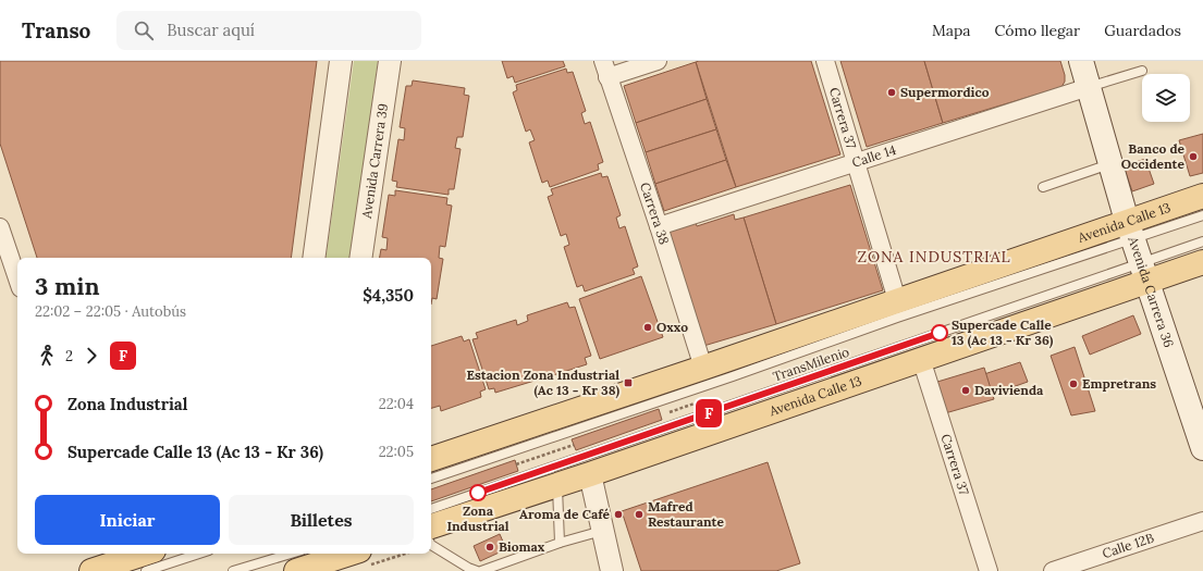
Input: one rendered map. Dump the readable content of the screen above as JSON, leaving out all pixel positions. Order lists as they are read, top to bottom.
{
  "streets": {
    "main road": ["Avenida Calle 13", "Avenida Carrera 36"],
    "street": [
      "Carrera 37",
      "Calle 14",
      "Avenida Carrera 39",
      "Carrera 38",
      "Calle 12B"
    ],
    "lane": ["TransMilenio"]
  },
  "crossings": [
    ["Carrera 37", "Calle 14"],
    ["Carrera 37", "Avenida Calle 13"],
    ["Calle 14", "Carrera 38"],
    ["Calle 14", "Avenida Carrera 36"],
    ["Carrera 38", "Avenida Calle 13"],
    ["Avenida Calle 13", "Avenida Carrera 36"],
    ["Avenida Calle 13", "TransMilenio"],
    ["Avenida Carrera 36", "TransMilenio"]
  ],
  "districts": ["ZONA INDUSTRIAL"],
  "places": {
    "other": [
      "Supermordico",
      "Banco de Occidente",
      "Oxxo",
      "Supercade Calle 13 (Ac 13 - Kr 36)",
      "Empretrans",
      "Davivienda",
      "Zona Industrial",
      "Aroma de Café",
      "Mafred Restaurante",
      "Biomax"
    ],
    "transit": ["Estacion Zona Industrial (Ac 13 - Kr 38)"]
  },
  "lines": ["bus line F"],
  "page": {
    "header": "Transo",
    "search": "Buscar aquí",
    "nav": ["Mapa", "Cómo llegar", "Guardados"],
    "on_map": "F",
    "heading": ["3 min", "22:02 – 22:05 · Autobús", "$4,350"],
    "legs": ["2", "F"],
    "list": [
      {
        "name": "Zona Industrial",
        "value": "22:04"
      },
      {
        "name": "Supercade Calle 13 (Ac 13 - Kr 36)",
        "value": "22:05"
      }
    ],
    "buttons": ["Iniciar", "Billetes"]
  }
}
